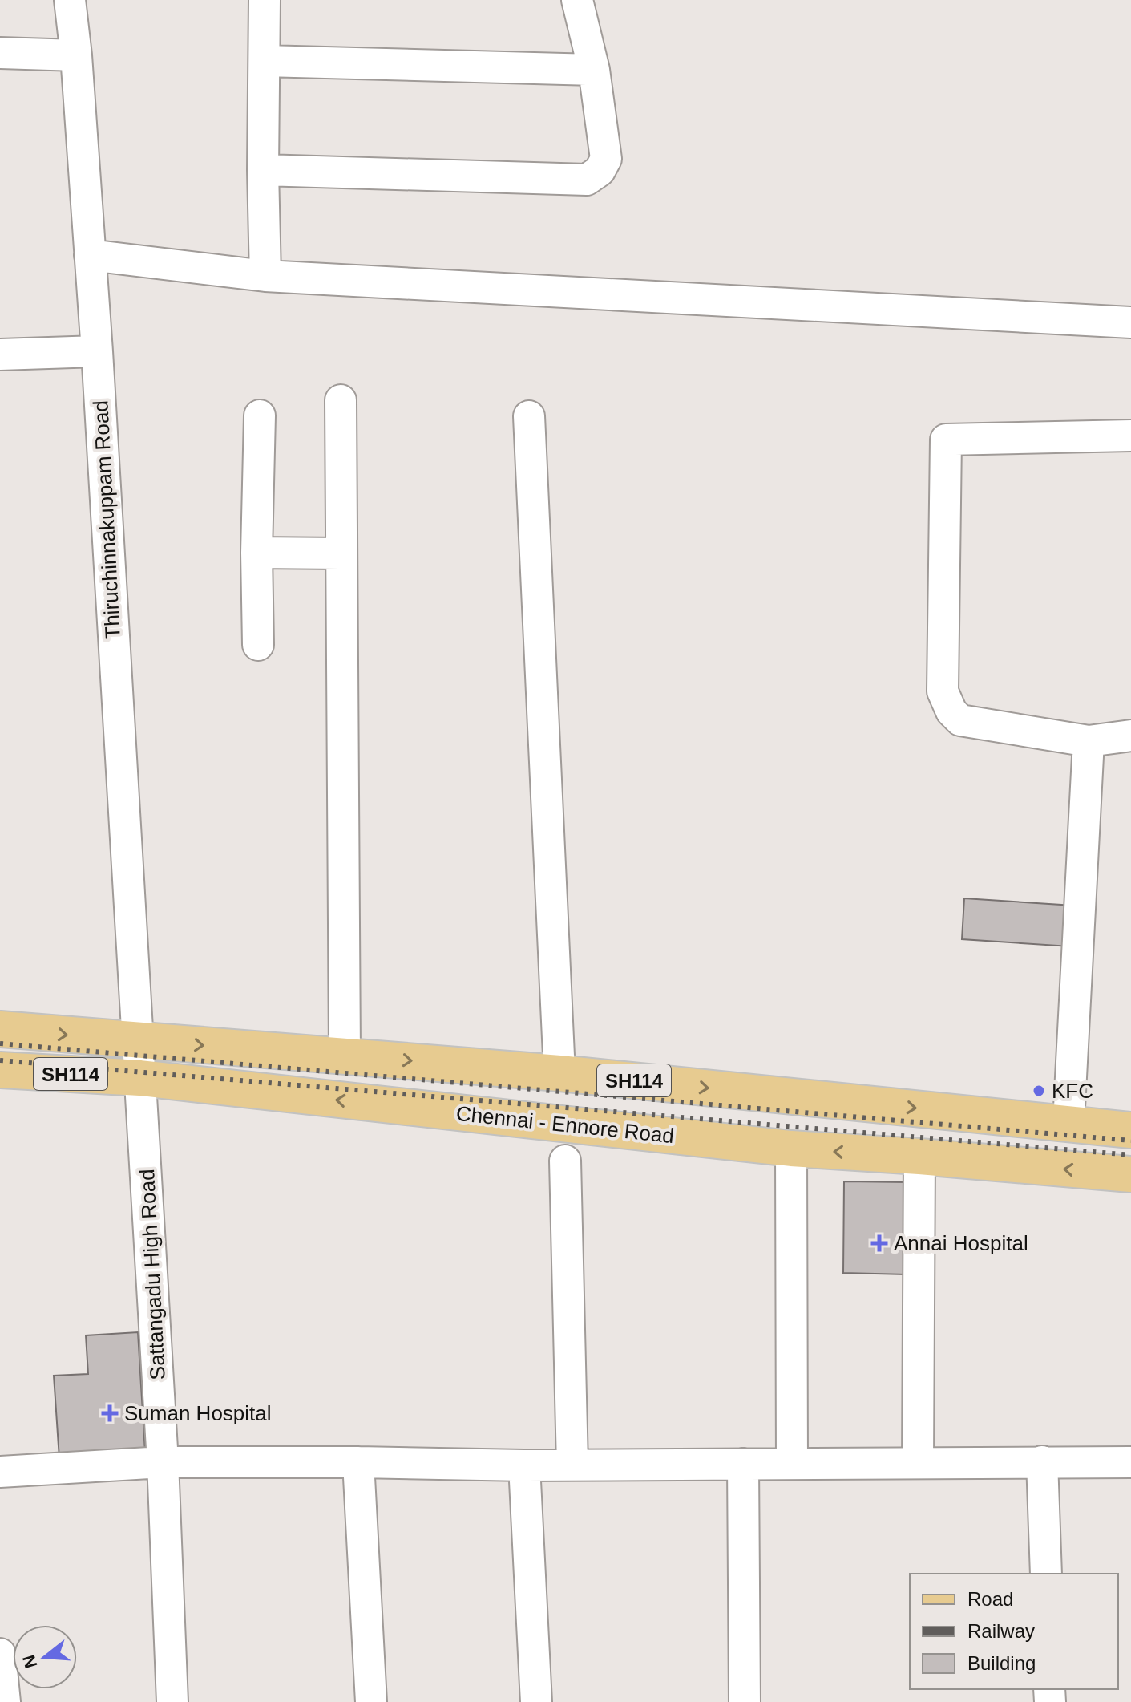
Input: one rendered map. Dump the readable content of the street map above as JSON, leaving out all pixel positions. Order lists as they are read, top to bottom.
{
  "streets": {
    "main road": ["SH114", "Chennai - Ennore Road"],
    "street": ["Thiruchinnakuppam Road", "Sattangadu High Road"]
  },
  "crossings": [
    ["Thiruchinnakuppam Road", "SH114"],
    ["Thiruchinnakuppam Road", "Chennai - Ennore Road"],
    ["Thiruchinnakuppam Road", "Sattangadu High Road"],
    ["Chennai - Ennore Road", "Sattangadu High Road"]
  ],
  "places": {
    "other": ["KFC"],
    "health": ["Annai Hospital", "Suman Hospital"]
  },
  "legend": ["Road", "Railway", "Building"],
  "north": "left"
}
